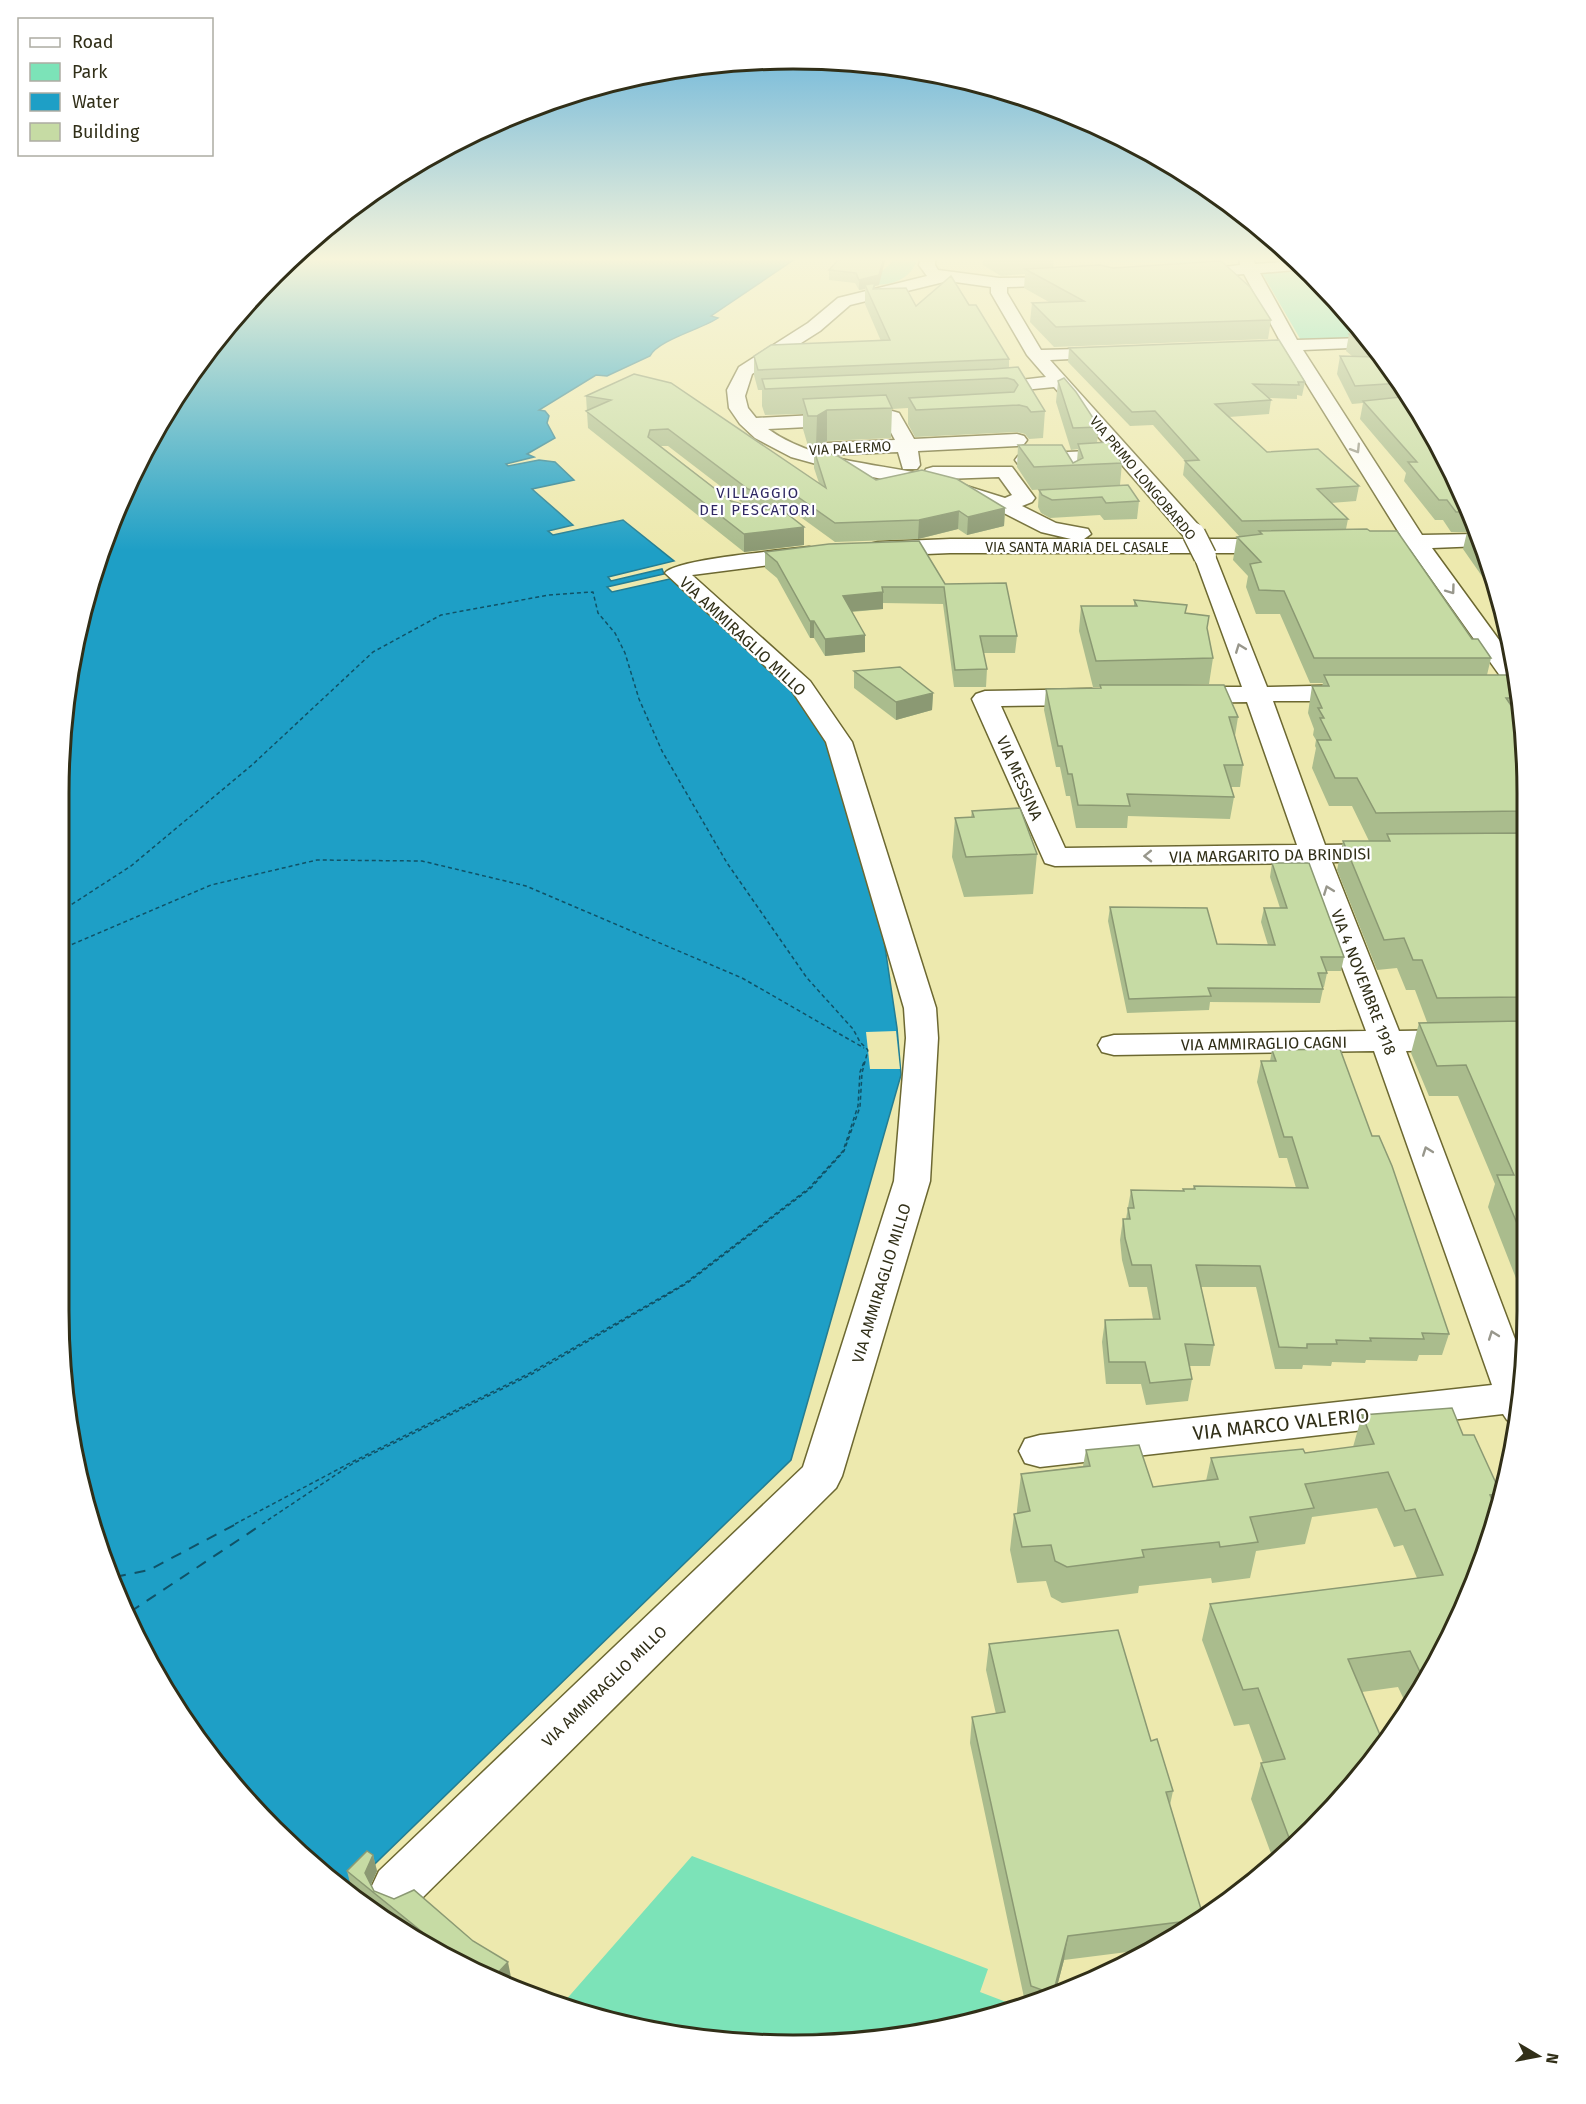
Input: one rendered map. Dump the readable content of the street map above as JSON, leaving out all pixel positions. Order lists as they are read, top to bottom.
{
  "streets": {
    "street": [
      "VIA PALERMO",
      "VIA PRIMO LONGOBARDO",
      "VIA SANTA MARIA DEL CASALE",
      "VIA AMMIRAGLIO MILLO",
      "VIA MESSINA",
      "VIA MARGARITO DA BRINDISI",
      "VIA 4 NOVEMBRE 1918",
      "VIA AMMIRAGLIO CAGNI",
      "VIA MARCO VALERIO"
    ]
  },
  "crossings": [
    ["VIA PALERMO", "VIA PRIMO LONGOBARDO"],
    ["VIA PALERMO", "VIA SANTA MARIA DEL CASALE"],
    ["VIA PALERMO", "VIA 4 NOVEMBRE 1918"],
    ["VIA PRIMO LONGOBARDO", "VIA 4 NOVEMBRE 1918"],
    ["VIA MESSINA", "VIA MARGARITO DA BRINDISI"],
    ["VIA MARGARITO DA BRINDISI", "VIA 4 NOVEMBRE 1918"],
    ["VIA 4 NOVEMBRE 1918", "VIA AMMIRAGLIO CAGNI"]
  ],
  "one_way": ["VIA 4 NOVEMBRE 1918"],
  "districts": ["VILLAGGIO DEI PESCATORI"],
  "legend": [
    "Road",
    "Park",
    "Water",
    "Building"
  ],
  "north": "right"
}
